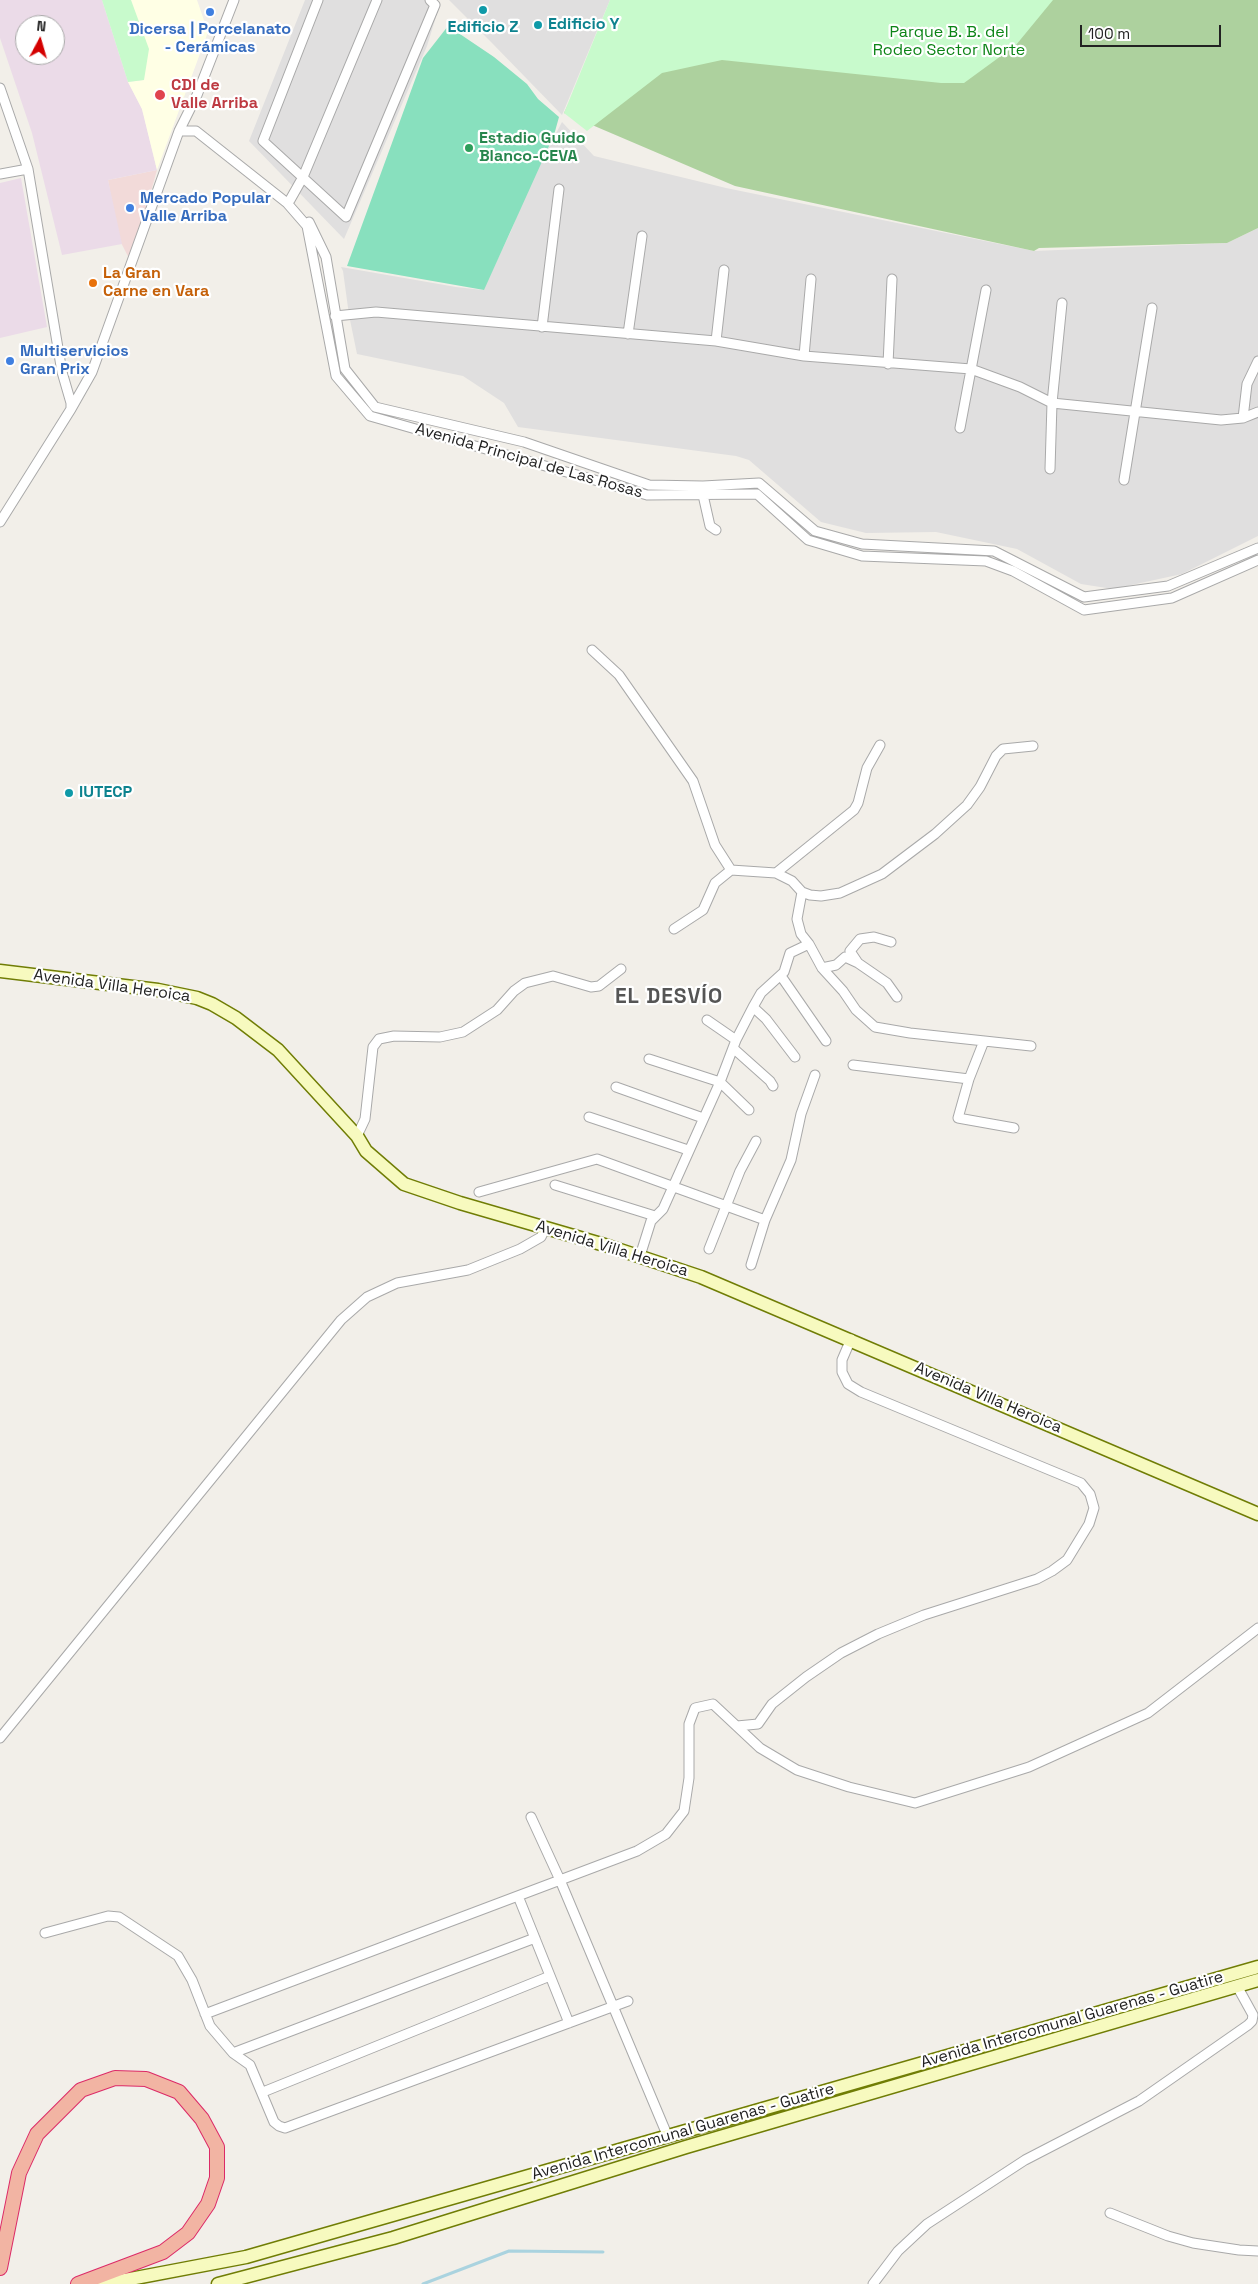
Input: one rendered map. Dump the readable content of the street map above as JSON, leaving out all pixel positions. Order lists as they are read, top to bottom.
{
  "streets": {
    "main road": ["Avenida Villa Heroica", "Avenida Intercomunal Guarenas - Guatire"],
    "street": ["Avenida Principal de Las Rosas"]
  },
  "districts": ["EL DESVÍO"],
  "parks": ["Parque B. B. del Rodeo Sector Norte"],
  "places": [
    "Edificio Z",
    "Dicersa | Porcelanato - Cerámicas",
    "Edificio Y",
    "CDI de Valle Arriba",
    "Estadio Guido Blanco-CEVA",
    "Mercado Popular Valle Arriba",
    "La Gran Carne en Vara",
    "Multiservicios Gran Prix",
    "IUTECP"
  ],
  "scale_bar": "100 m",
  "north": "top"
}
